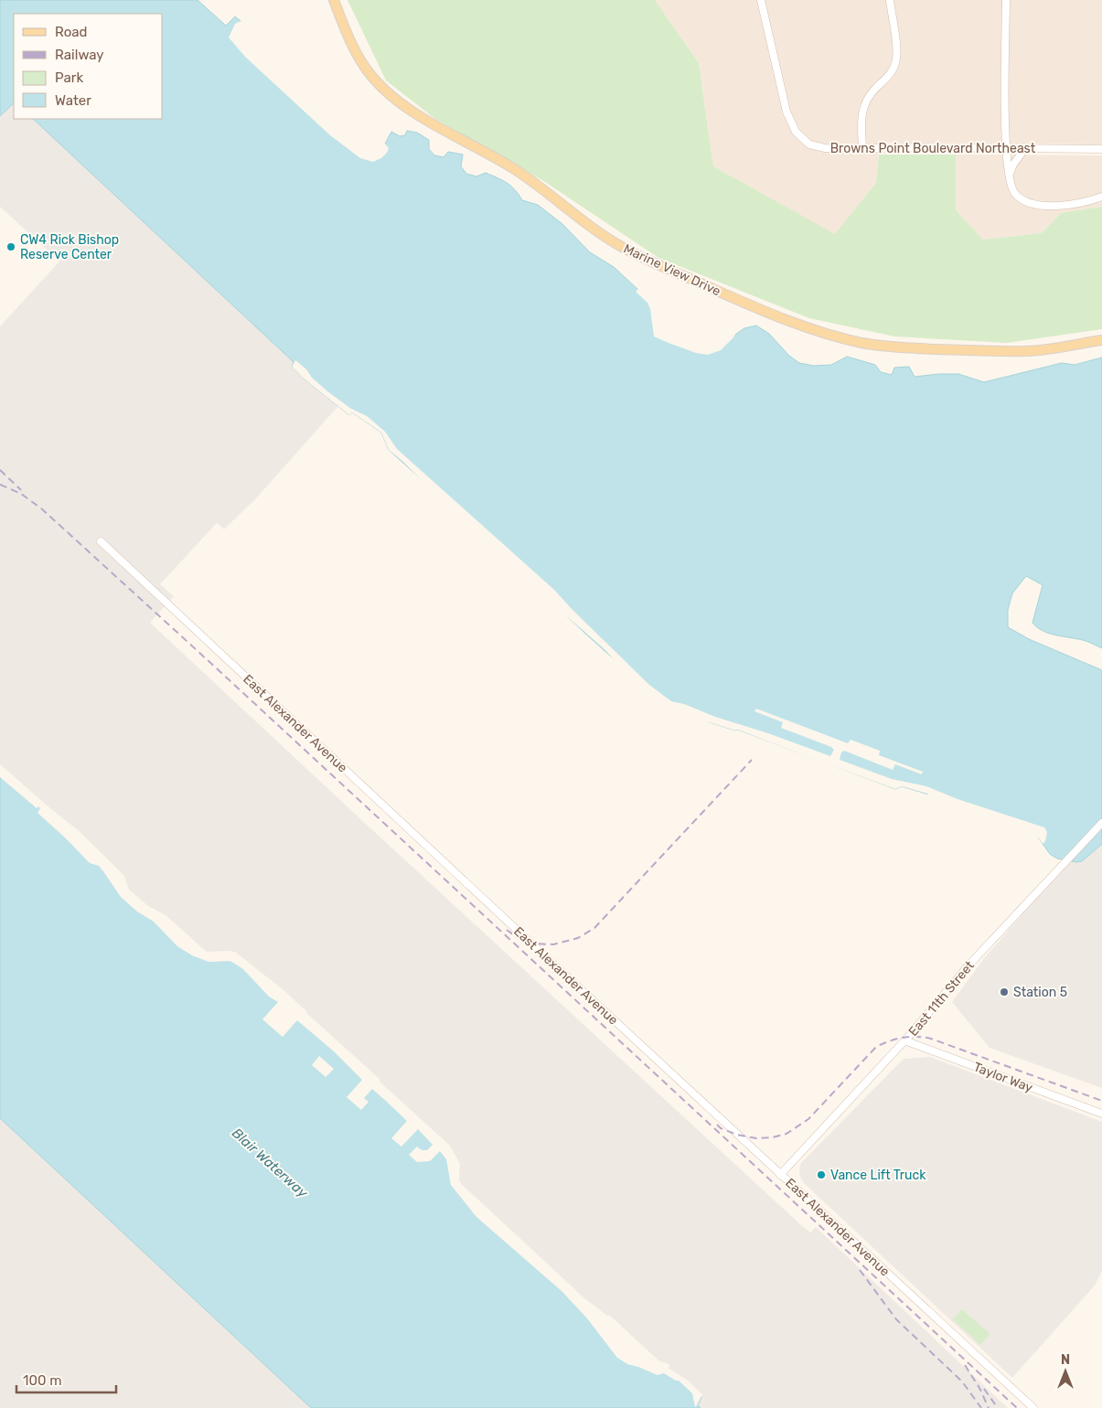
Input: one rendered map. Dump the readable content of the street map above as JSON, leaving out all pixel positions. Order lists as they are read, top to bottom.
{
  "streets": {
    "main road": ["Marine View Drive"],
    "street": [
      "Browns Point Boulevard Northeast",
      "East Alexander Avenue",
      "East 11th Street",
      "Taylor Way"
    ]
  },
  "crossings": [
    ["East Alexander Avenue", "East 11th Street"],
    ["East 11th Street", "Taylor Way"]
  ],
  "water": ["Blair Waterway"],
  "places": ["CW4 Rick Bishop Reserve Center", "Station 5", "Vance Lift Truck"],
  "legend": [
    "Road",
    "Railway",
    "Park",
    "Water"
  ],
  "scale_bar": "100 m",
  "north": "top"
}
